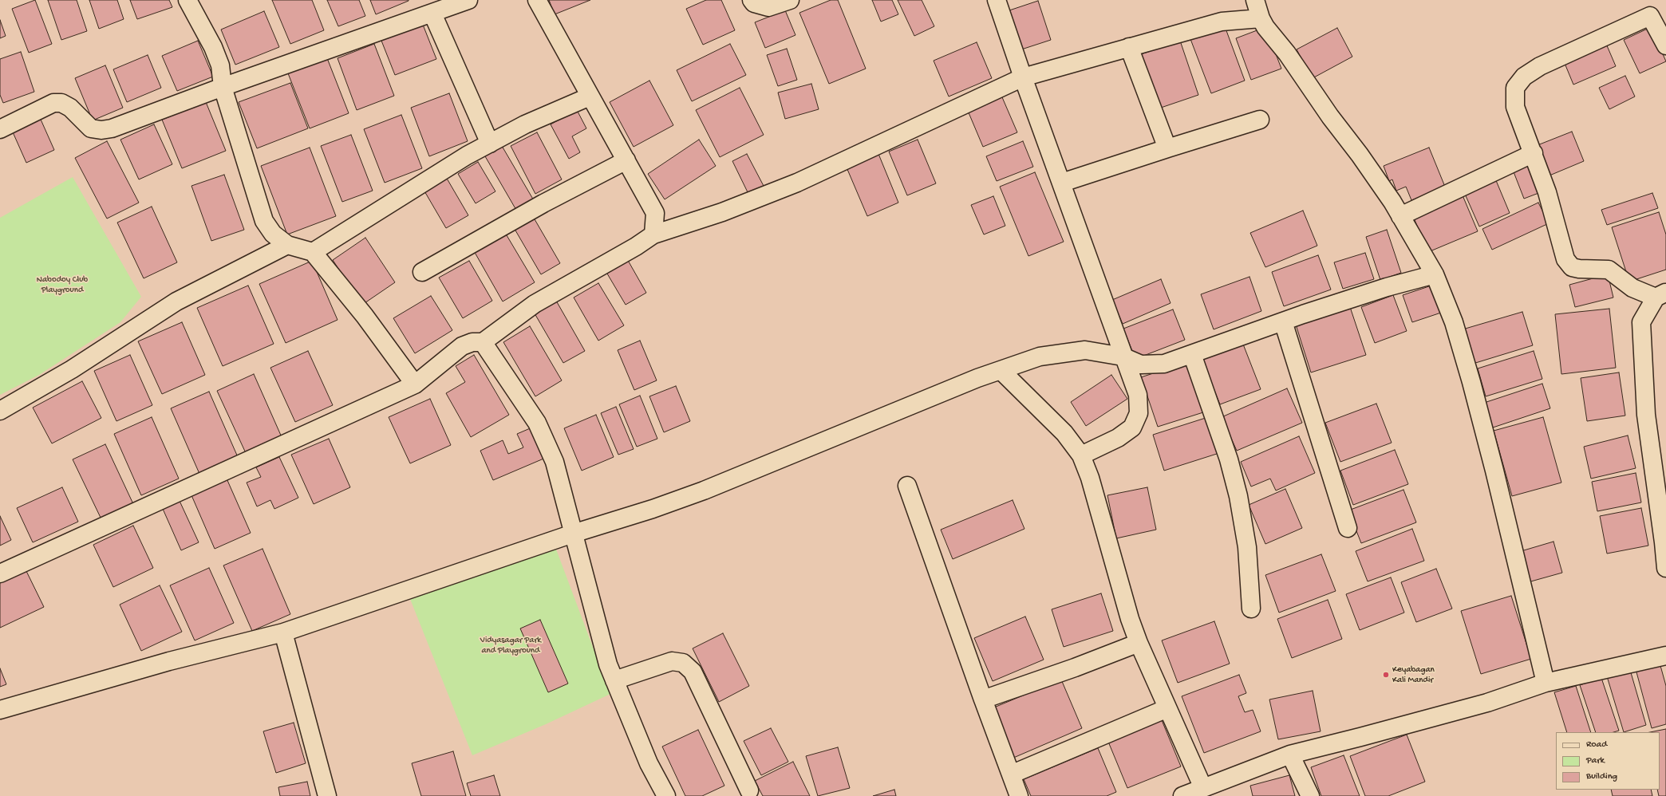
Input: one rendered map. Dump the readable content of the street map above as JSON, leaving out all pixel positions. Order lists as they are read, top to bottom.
{
  "parks": ["Nabodoy Club Playground", "Vidyasagar Park and Playground"],
  "places": ["Keyabagan Kali Mandir"],
  "legend": ["Road", "Park", "Building"]
}
